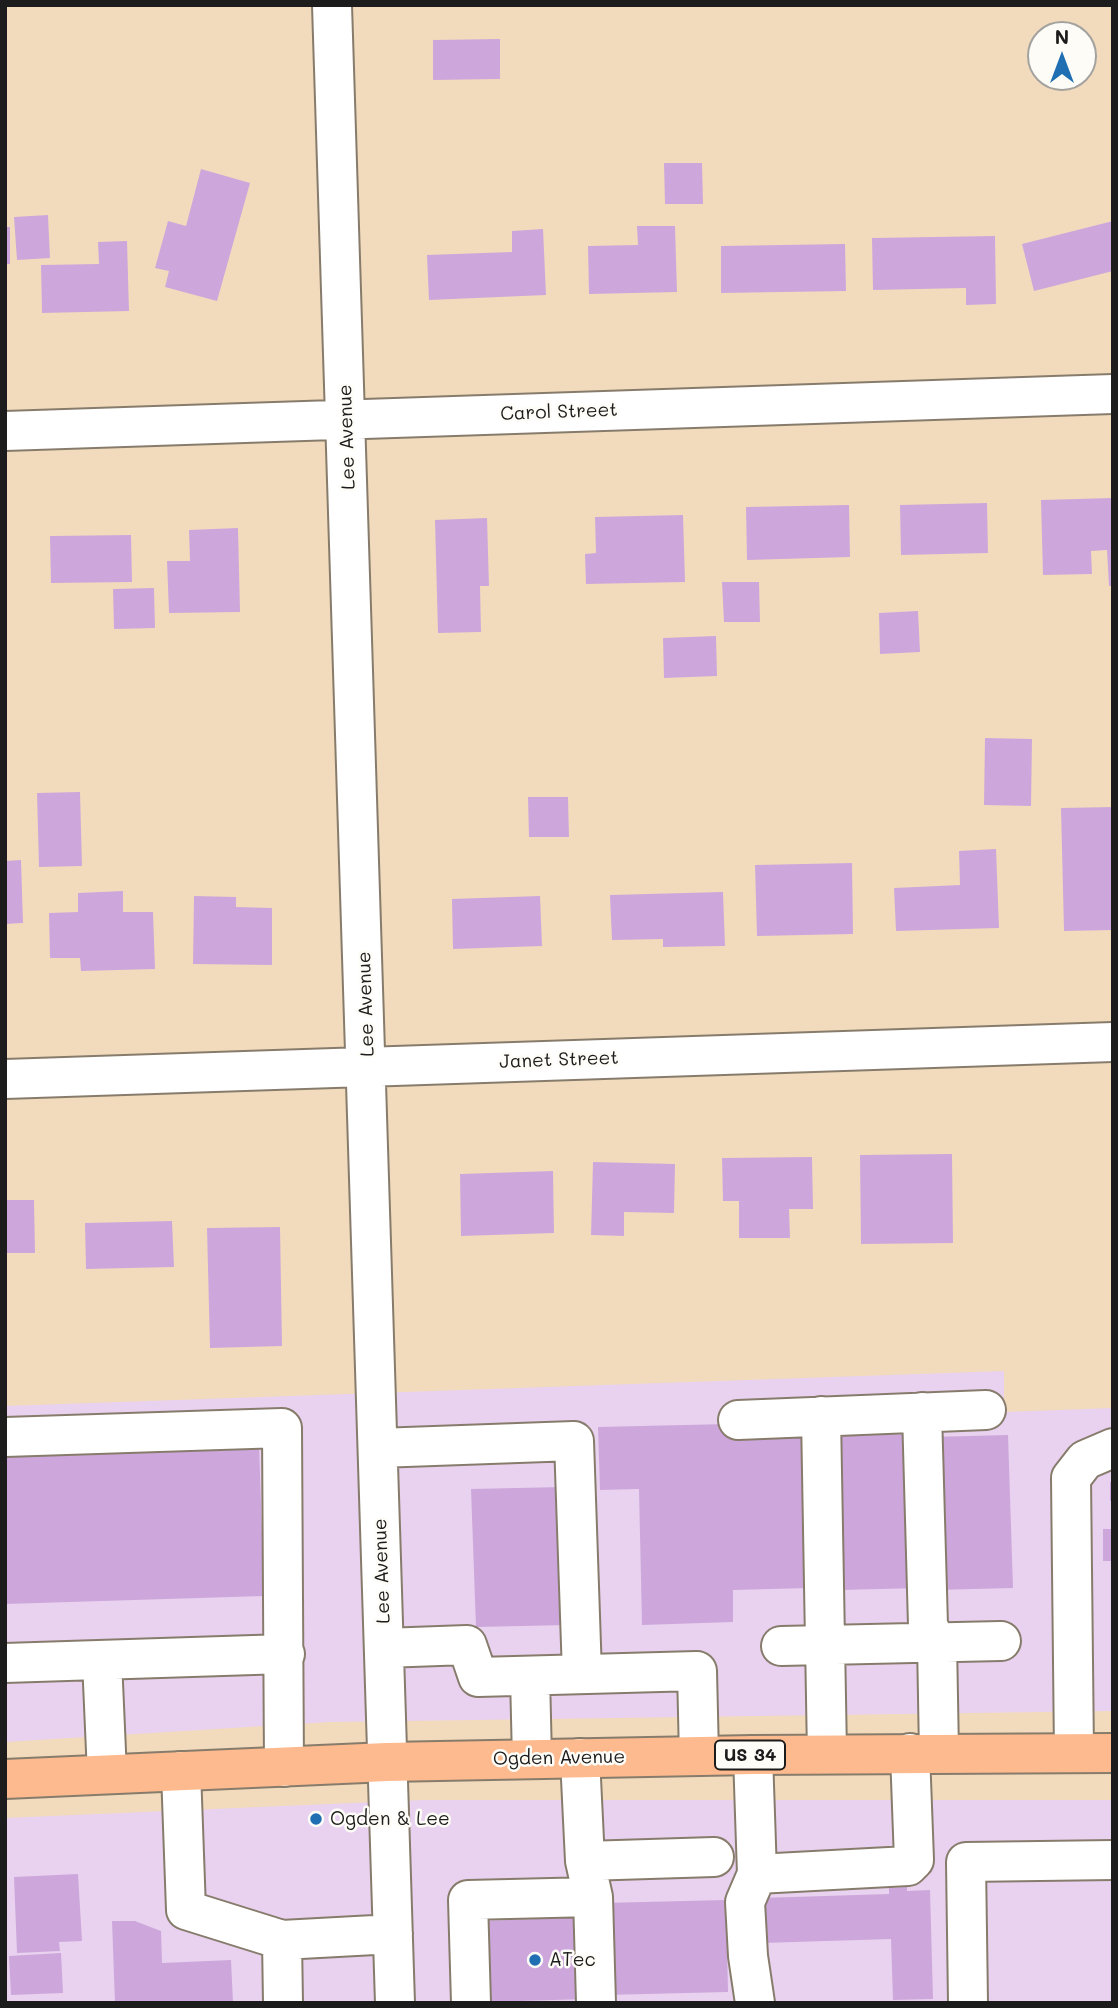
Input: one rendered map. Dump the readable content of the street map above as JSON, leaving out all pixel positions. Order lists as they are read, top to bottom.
{
  "streets": {
    "main road": ["US 34", "Ogden Avenue"],
    "street": ["Carol Street", "Lee Avenue", "Janet Street"]
  },
  "crossings": [
    ["Carol Street", "Lee Avenue"],
    ["Lee Avenue", "Janet Street"],
    ["Lee Avenue", "Ogden Avenue"]
  ],
  "places": ["Ogden & Lee", "ATec"],
  "north": "top"
}
